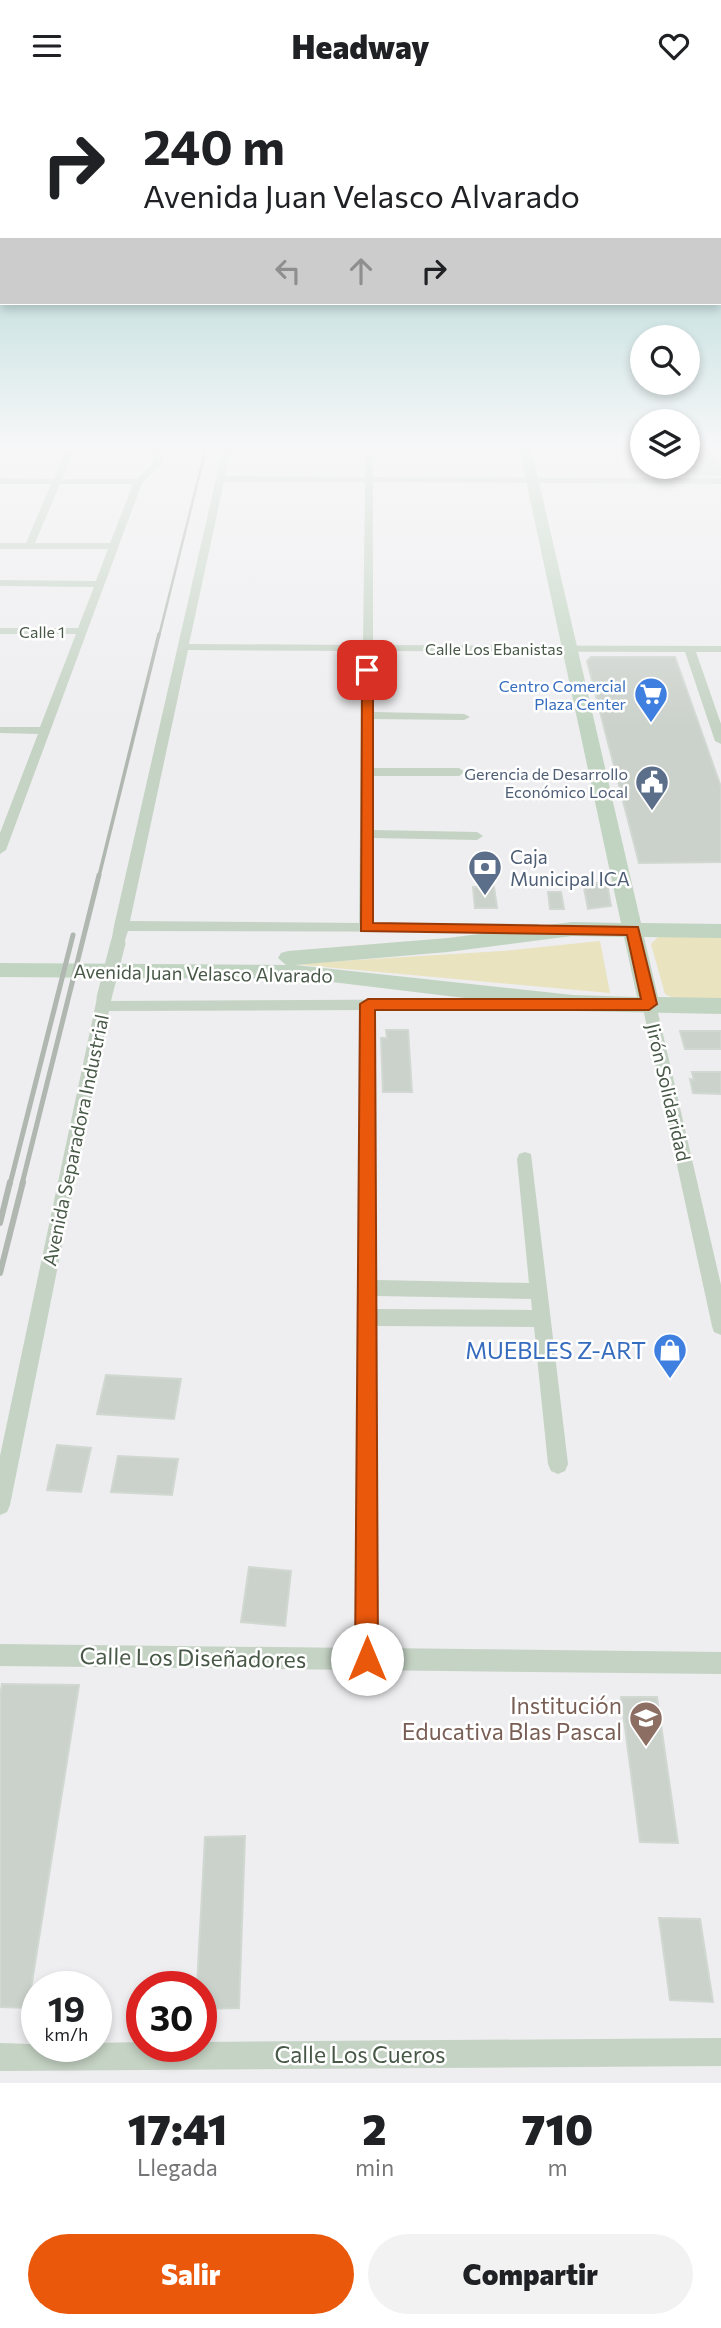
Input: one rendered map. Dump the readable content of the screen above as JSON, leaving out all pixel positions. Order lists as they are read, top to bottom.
{
  "streets": {
    "main road": ["Avenida Juan Velasco Alvarado", "Jirón Solidaridad"],
    "street": [
      "Calle 1",
      "Calle Los Ebanistas",
      "Avenida Separadora Industrial",
      "Calle Los Diseñadores",
      "Calle Los Cueros"
    ]
  },
  "crossings": [
    ["Calle Los Ebanistas", "Jirón Solidaridad"],
    ["Calle Los Ebanistas", "Avenida Separadora Industrial"],
    ["Avenida Juan Velasco Alvarado", "Jirón Solidaridad"],
    ["Avenida Juan Velasco Alvarado", "Avenida Separadora Industrial"]
  ],
  "places": {
    "supermarket": ["Centro Comercial Plaza Center"],
    "public building": ["Gerencia de Desarrollo Económico Local"],
    "bank": ["Caja Municipal ICA"],
    "shop": ["MUEBLES Z-ART"],
    "school or university": ["Institución Educativa Blas Pascal"]
  },
  "page": {
    "header": "Headway",
    "turn": ["240 m", "Avenida Juan Velasco Alvarado"],
    "speed": "19 km/h",
    "limit": "30",
    "eta": [
      "17:41",
      "Llegada",
      "2",
      "min",
      "710",
      "m"
    ],
    "buttons": ["Salir", "Compartir"]
  }
}
